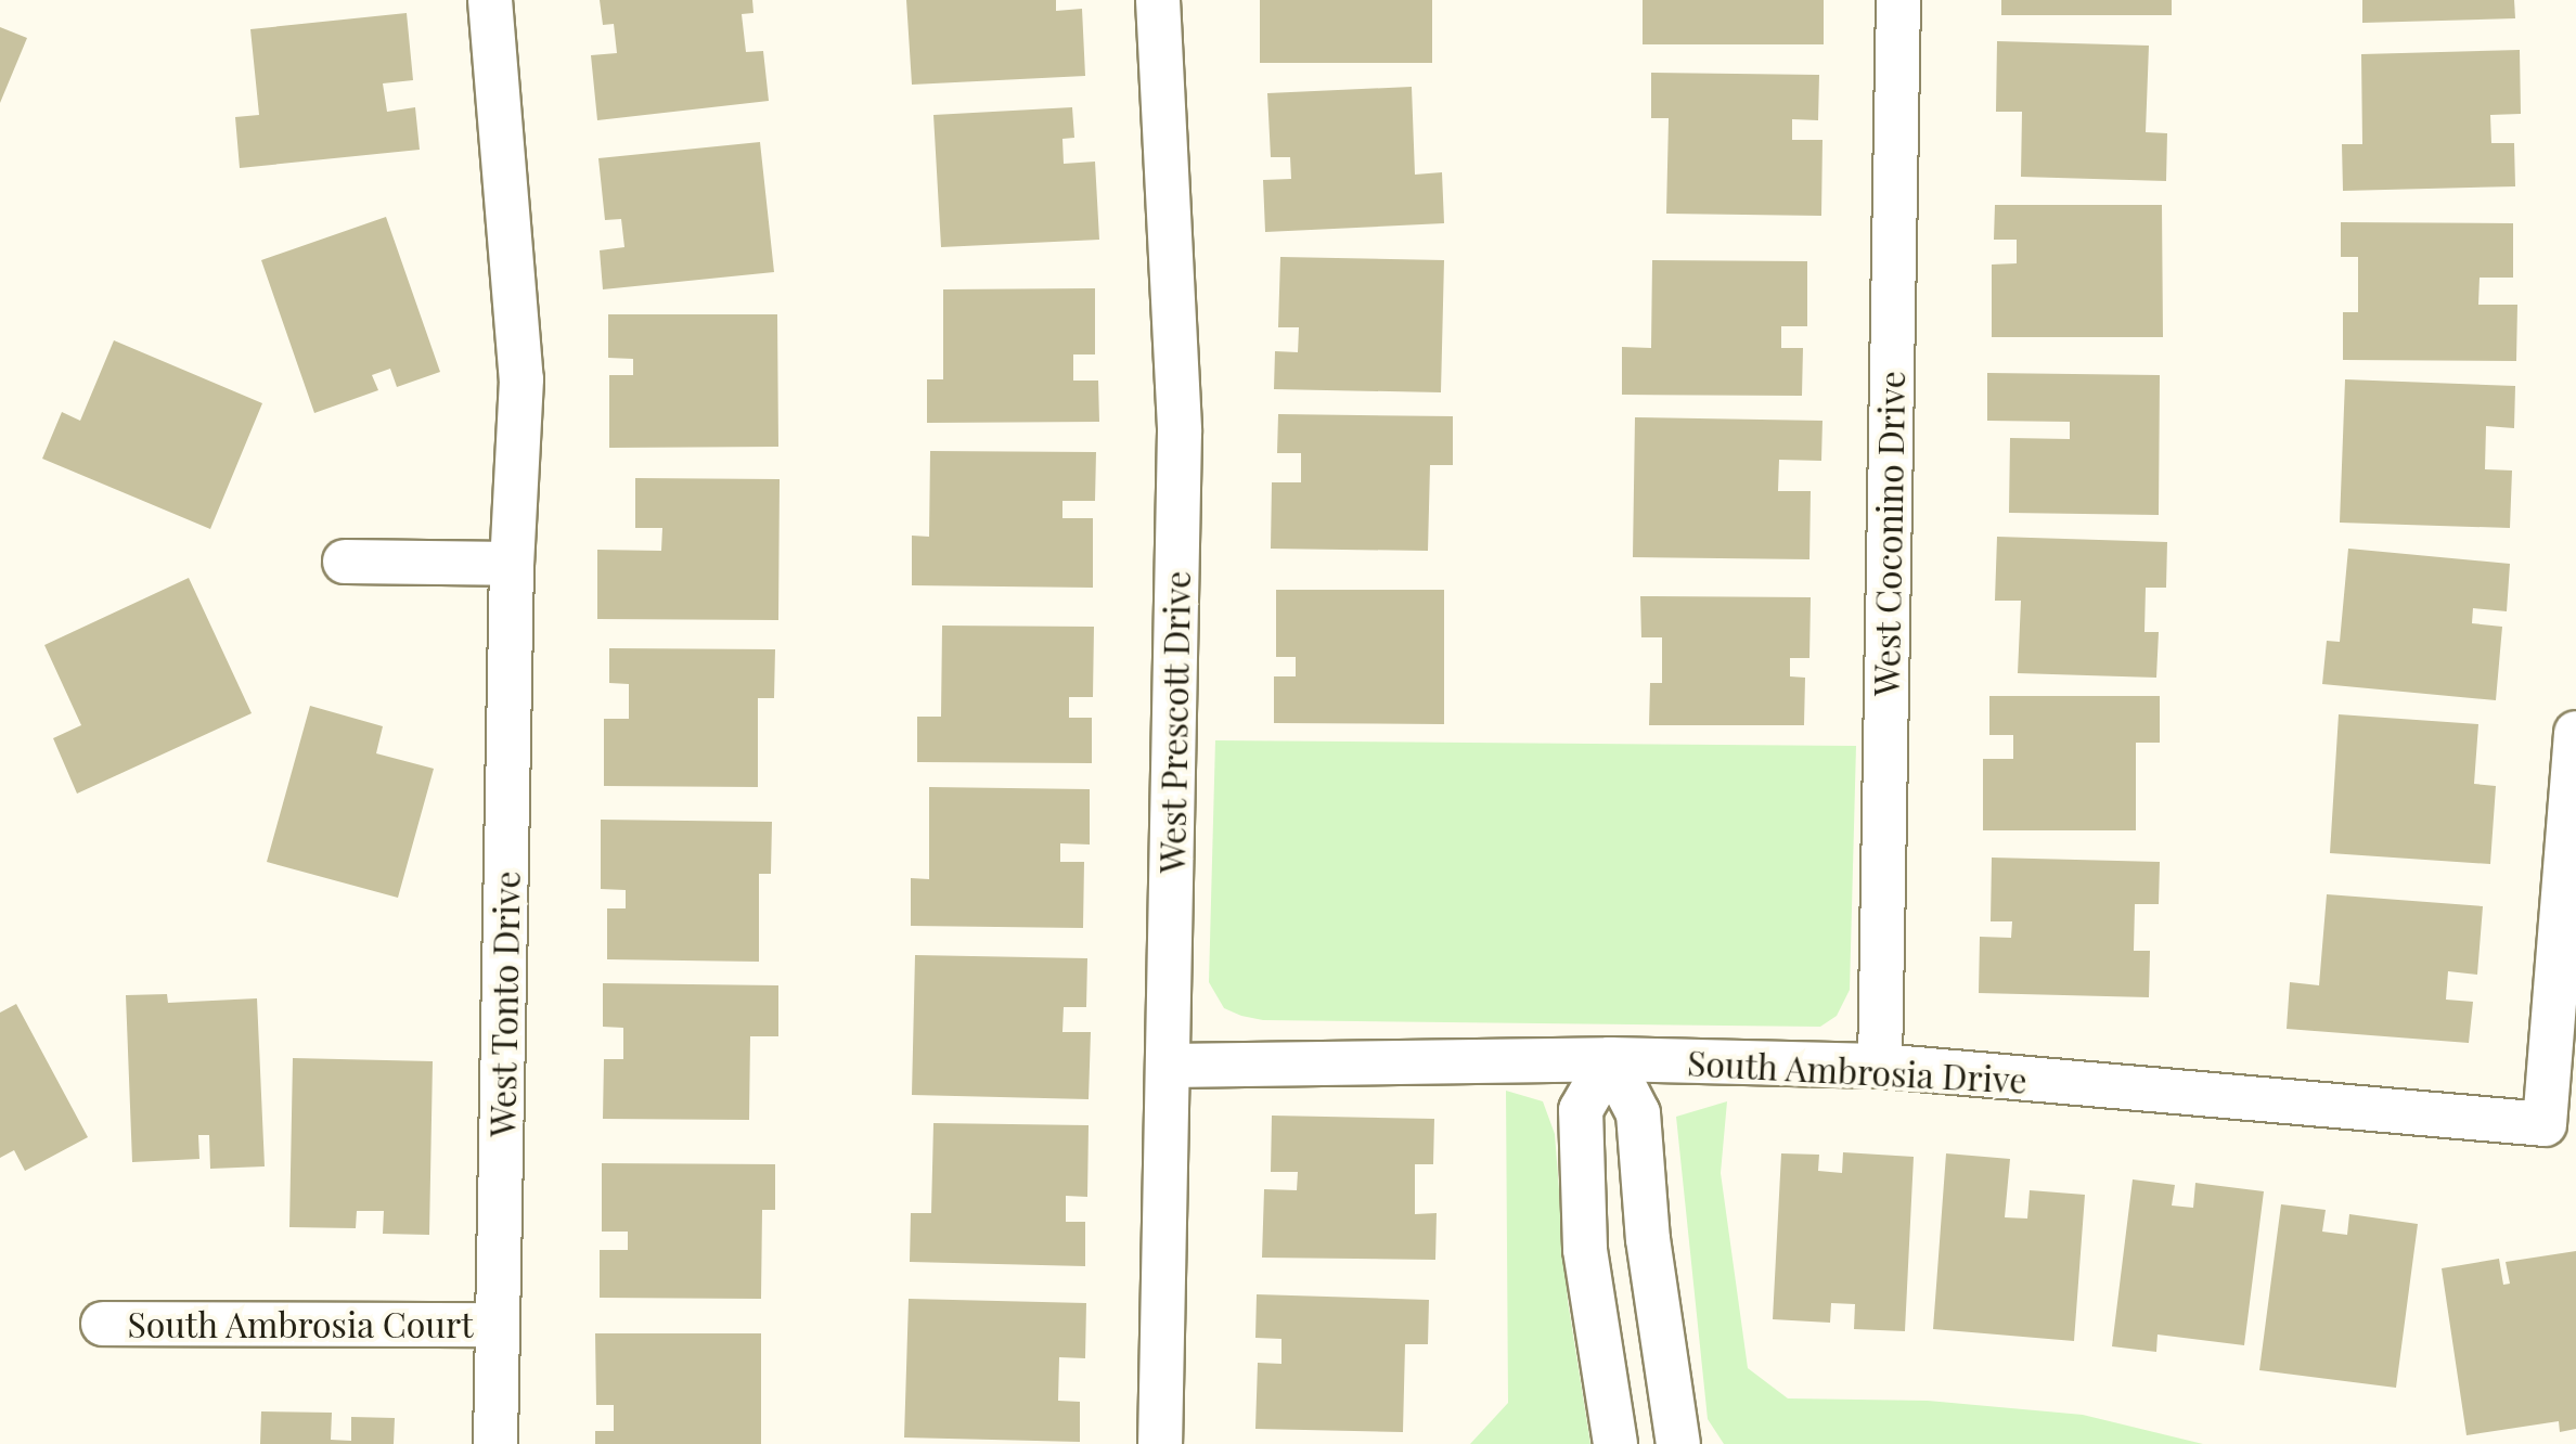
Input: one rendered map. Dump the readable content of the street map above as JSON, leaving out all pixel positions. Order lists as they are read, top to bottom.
{
  "streets": {
    "street": [
      "West Coconino Drive",
      "West Prescott Drive",
      "West Tonto Drive",
      "South Ambrosia Drive",
      "South Ambrosia Court"
    ]
  },
  "crossings": [
    ["West Coconino Drive", "South Ambrosia Drive"],
    ["West Prescott Drive", "South Ambrosia Drive"],
    ["West Tonto Drive", "South Ambrosia Court"]
  ]
}
